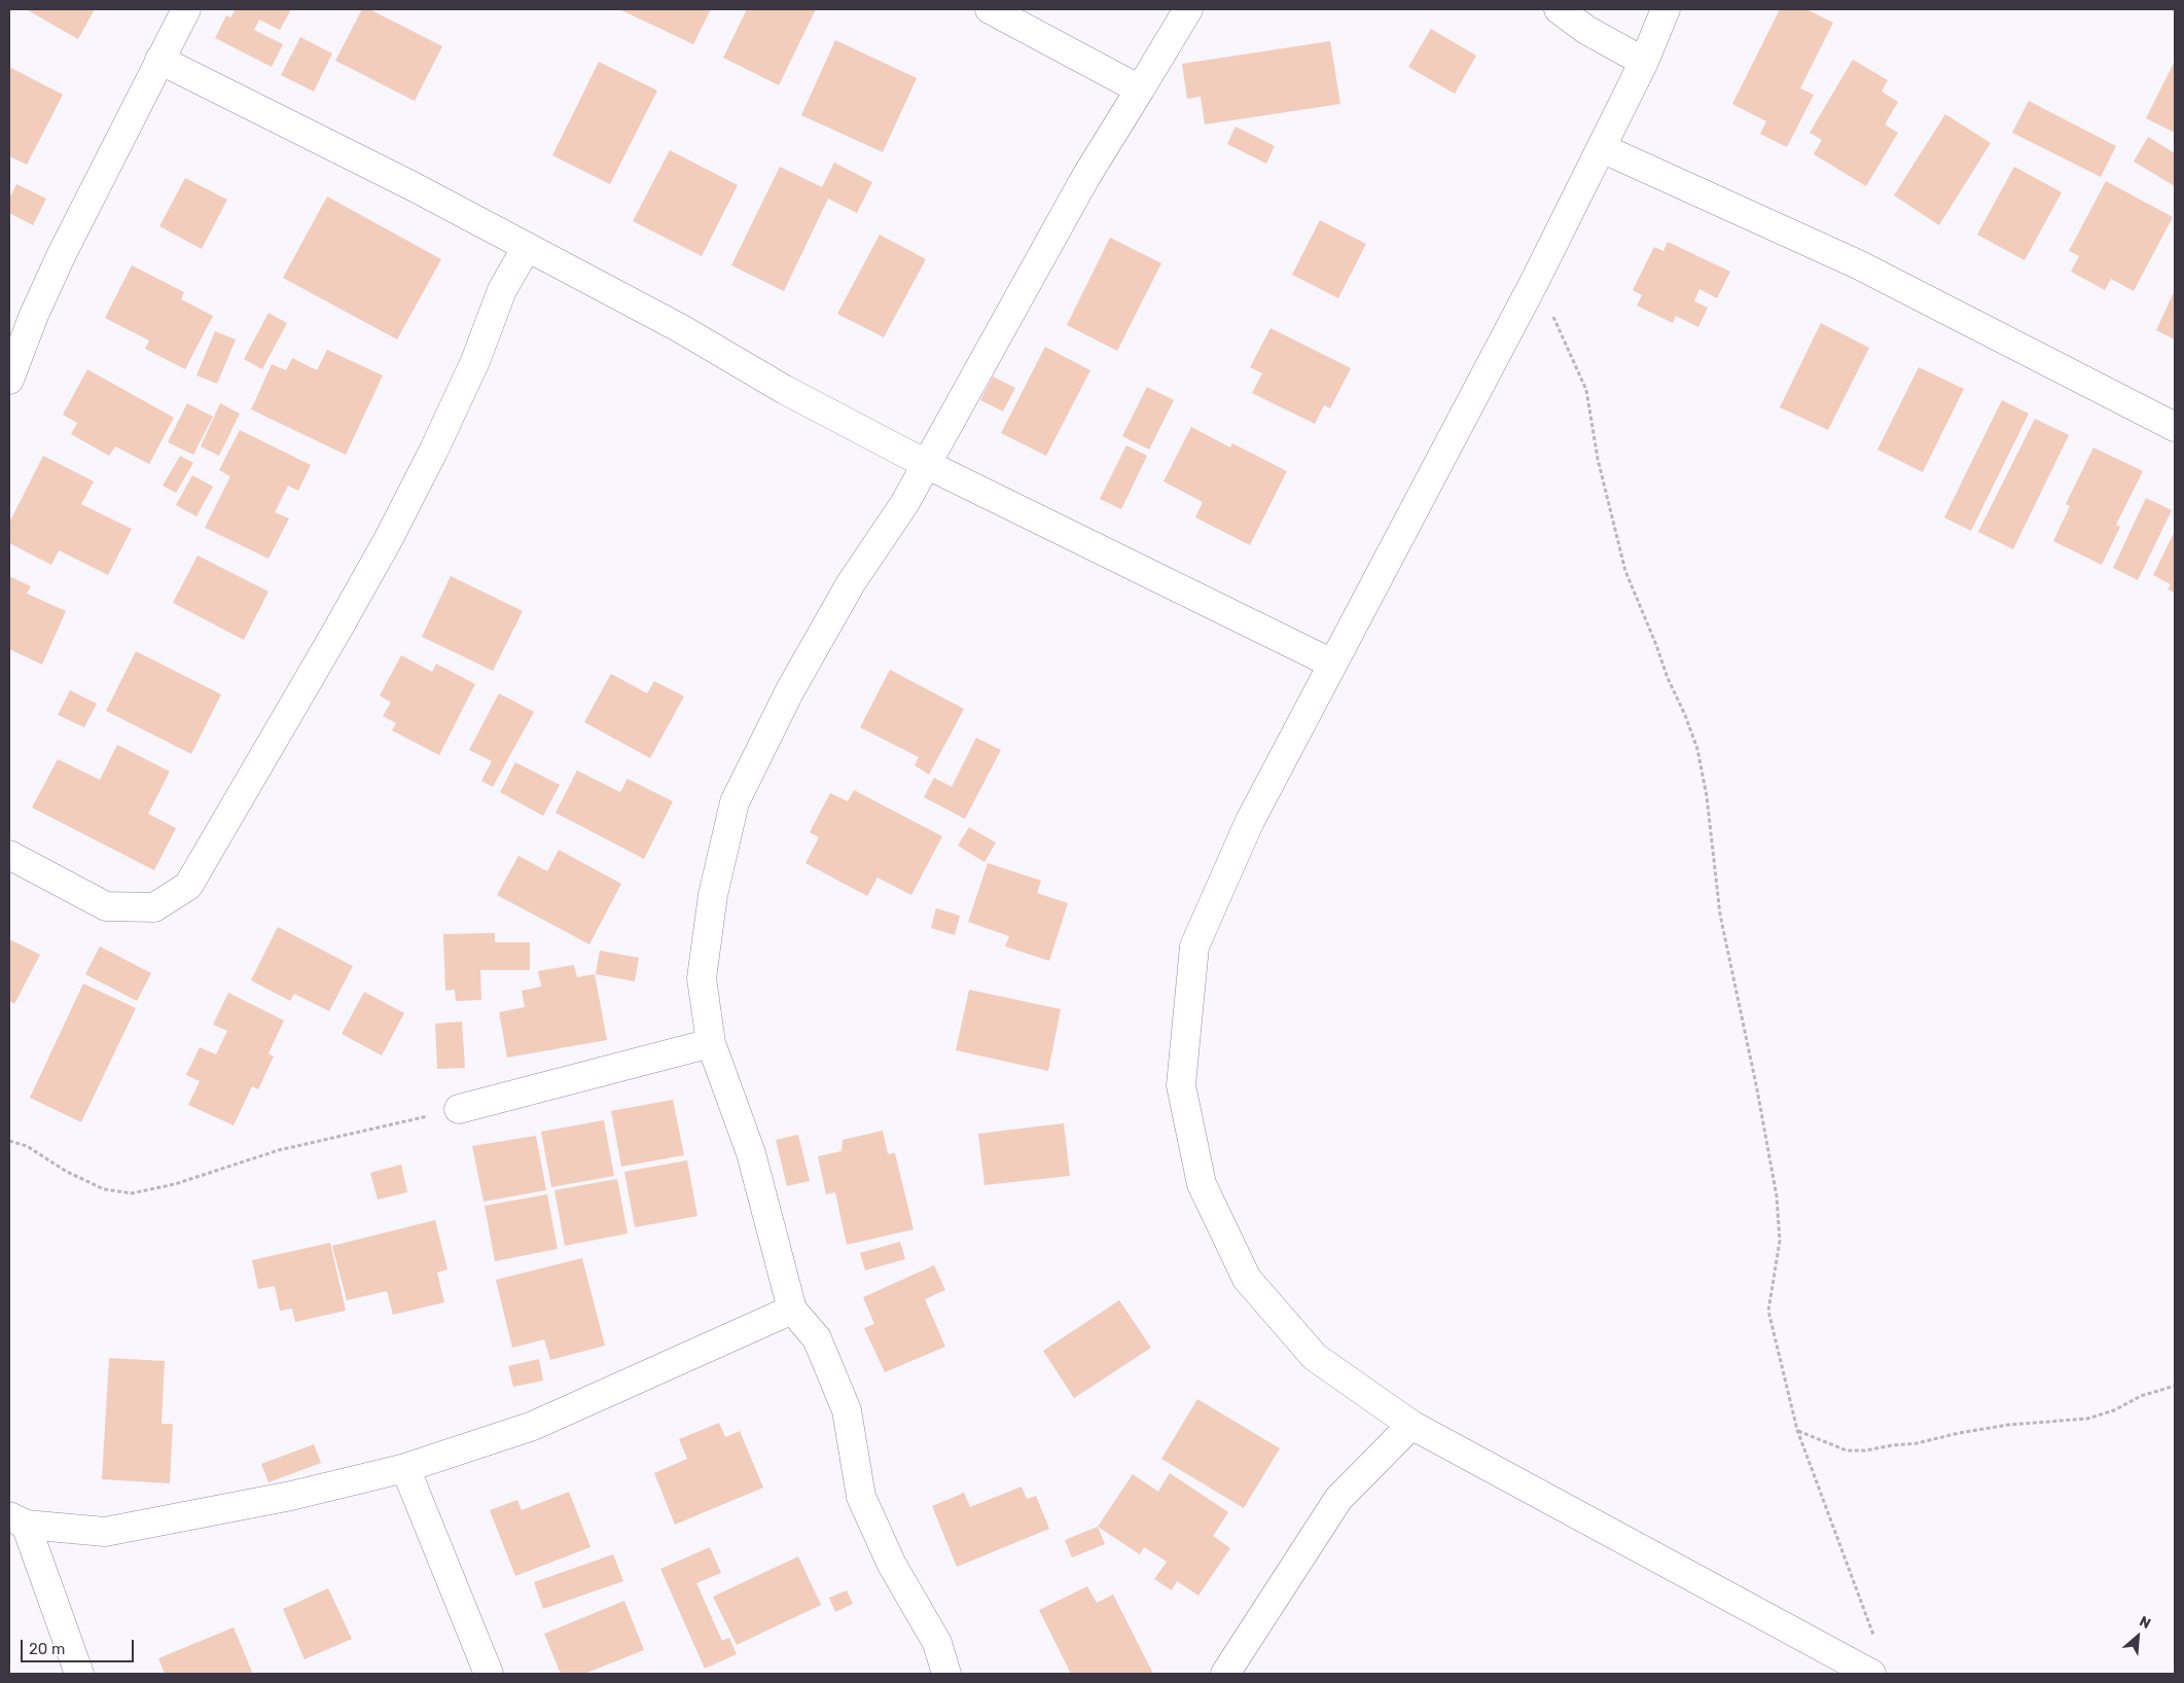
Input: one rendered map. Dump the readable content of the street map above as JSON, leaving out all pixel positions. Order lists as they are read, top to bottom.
{
  "scale_bar": "20 m",
  "north": "top right"
}
